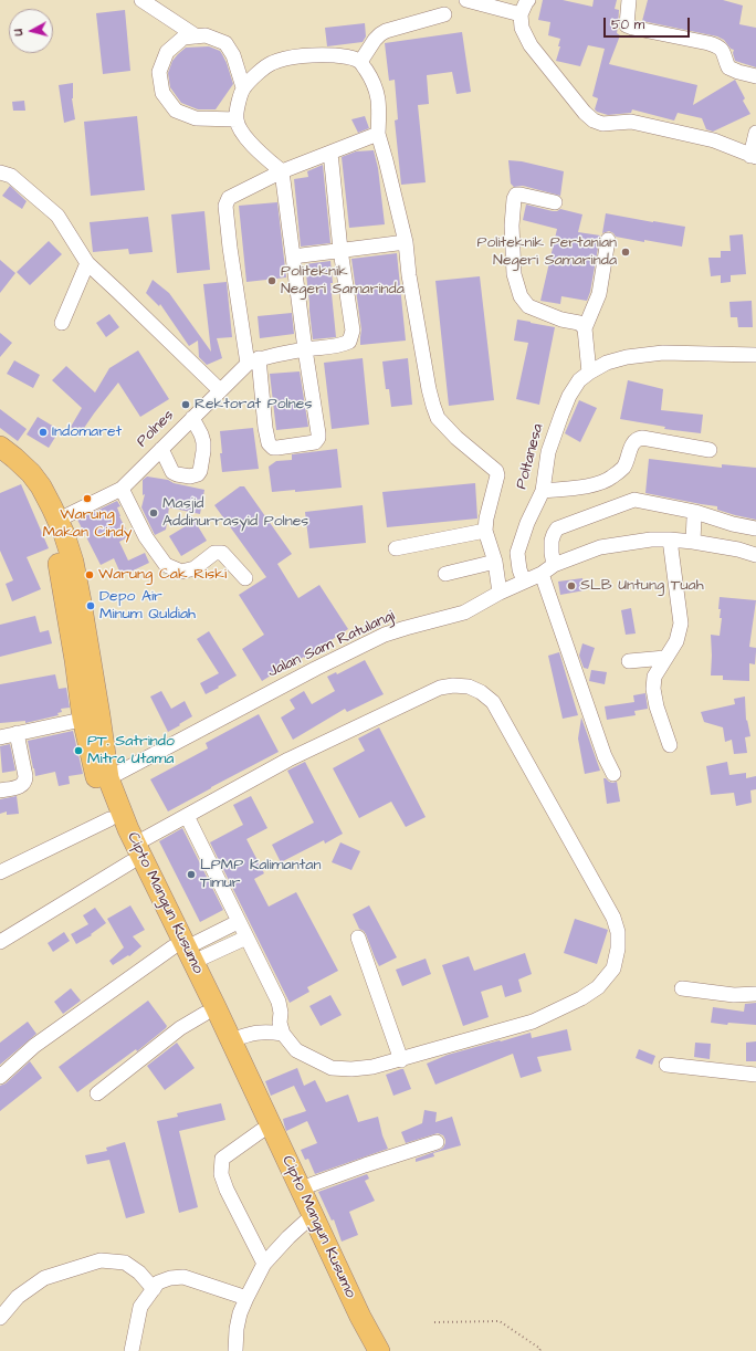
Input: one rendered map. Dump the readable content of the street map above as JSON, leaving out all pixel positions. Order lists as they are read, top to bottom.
{
  "streets": {
    "highway": ["Cipto Mangun Kusumo"],
    "street": ["Polnes", "Poltanesa", "Jalan Sam Ratulangi"]
  },
  "crossings": [
    ["Polnes", "Cipto Mangun Kusumo"],
    ["Poltanesa", "Jalan Sam Ratulangi"],
    ["Jalan Sam Ratulangi", "Cipto Mangun Kusumo"]
  ],
  "places": [
    "Politeknik Pertanian Negeri Samarinda",
    "Politeknik Negeri Samarinda",
    "Rektorat Polnes",
    "Indomaret",
    "Warung Makan Cindy",
    "Masjid Addinurrasyid Polnes",
    "Warung Cak Riski",
    "SLB Untung Tuah",
    "Depo Air Minum Quldiah",
    "PT. Satrindo Mitra Utama",
    "LPMP Kalimantan Timur"
  ],
  "scale_bar": "50 m",
  "north": "left"
}
